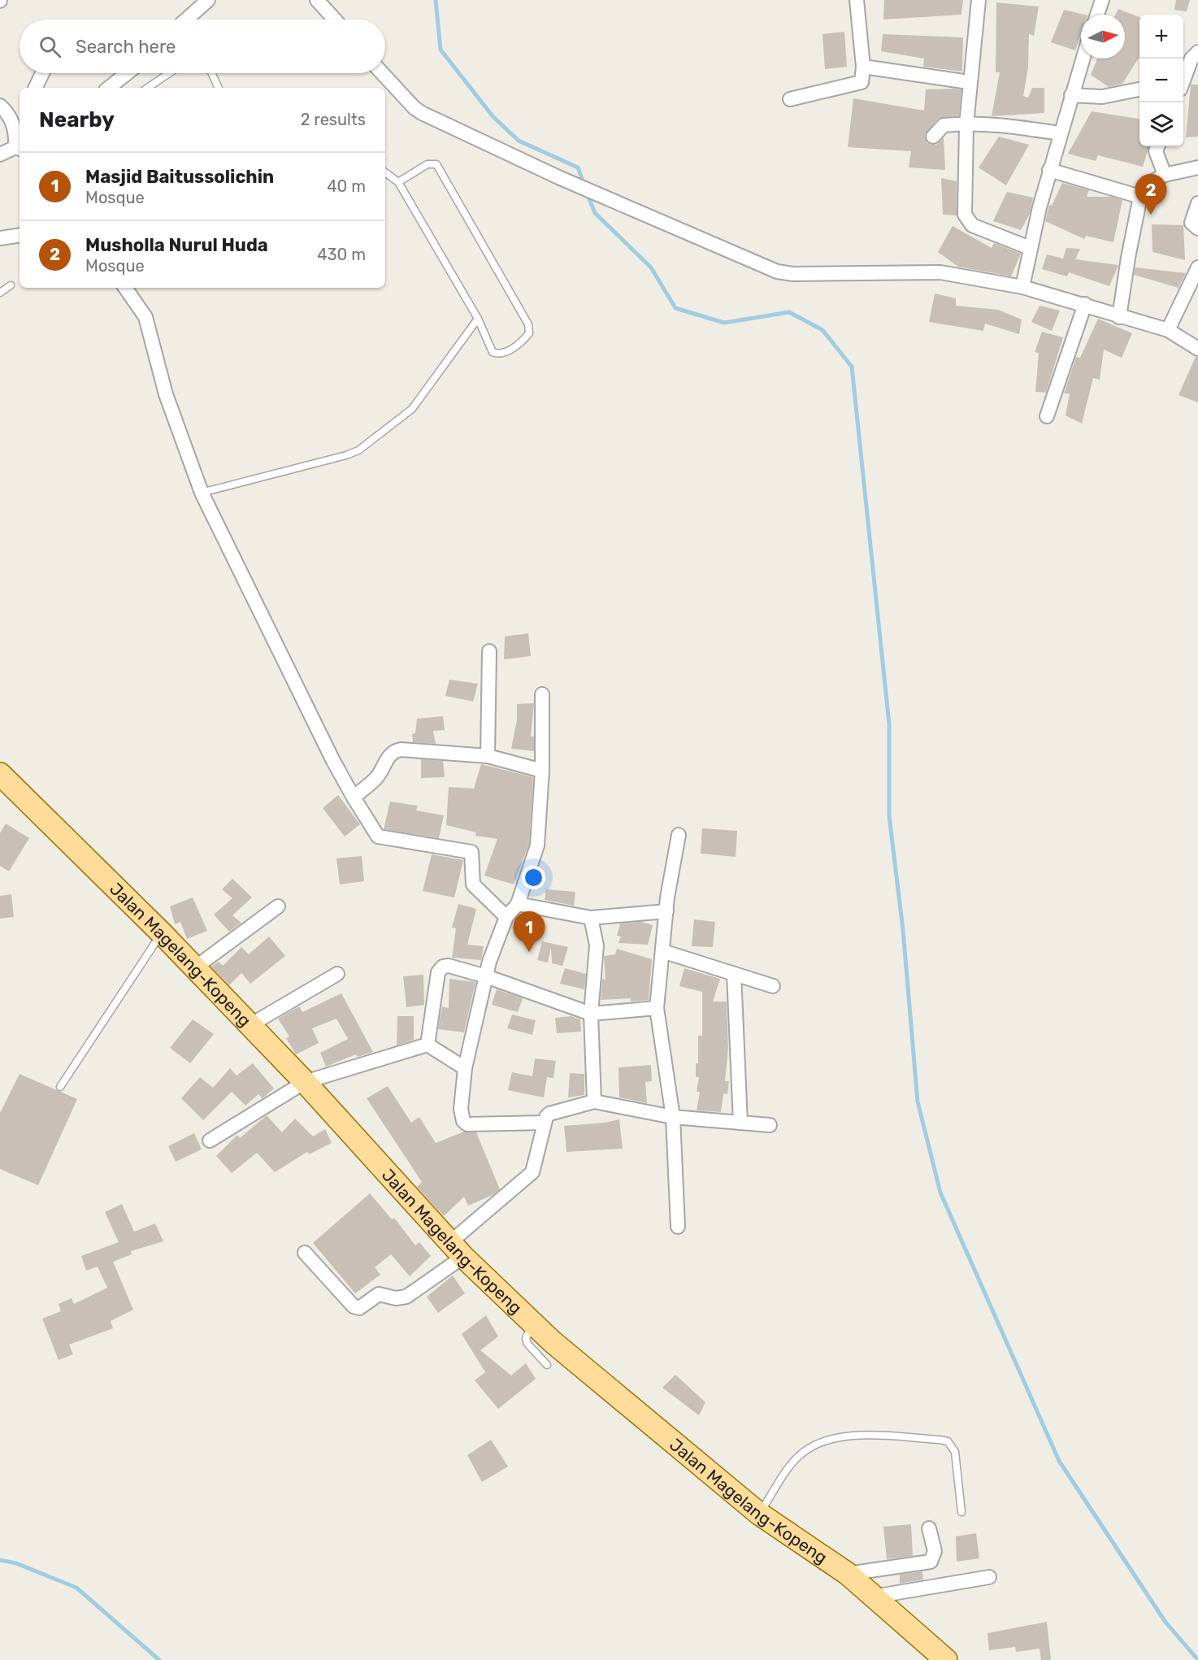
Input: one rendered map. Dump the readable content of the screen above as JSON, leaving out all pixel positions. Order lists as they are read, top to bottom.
{
  "streets": {
    "main road": ["Jalan Magelang-Kopeng"]
  },
  "north": "right",
  "page": {
    "map_buttons": ["+", "−"],
    "search": "Search here",
    "heading": ["Nearby", "2 results"],
    "list": [
      {
        "mark": "1",
        "name": "Masjid Baitussolichin",
        "note": "Mosque",
        "value": "40 m"
      },
      {
        "mark": "2",
        "name": "Musholla Nurul Huda",
        "note": "Mosque",
        "value": "430 m"
      }
    ],
    "pins": ["2", "1"]
  }
}
